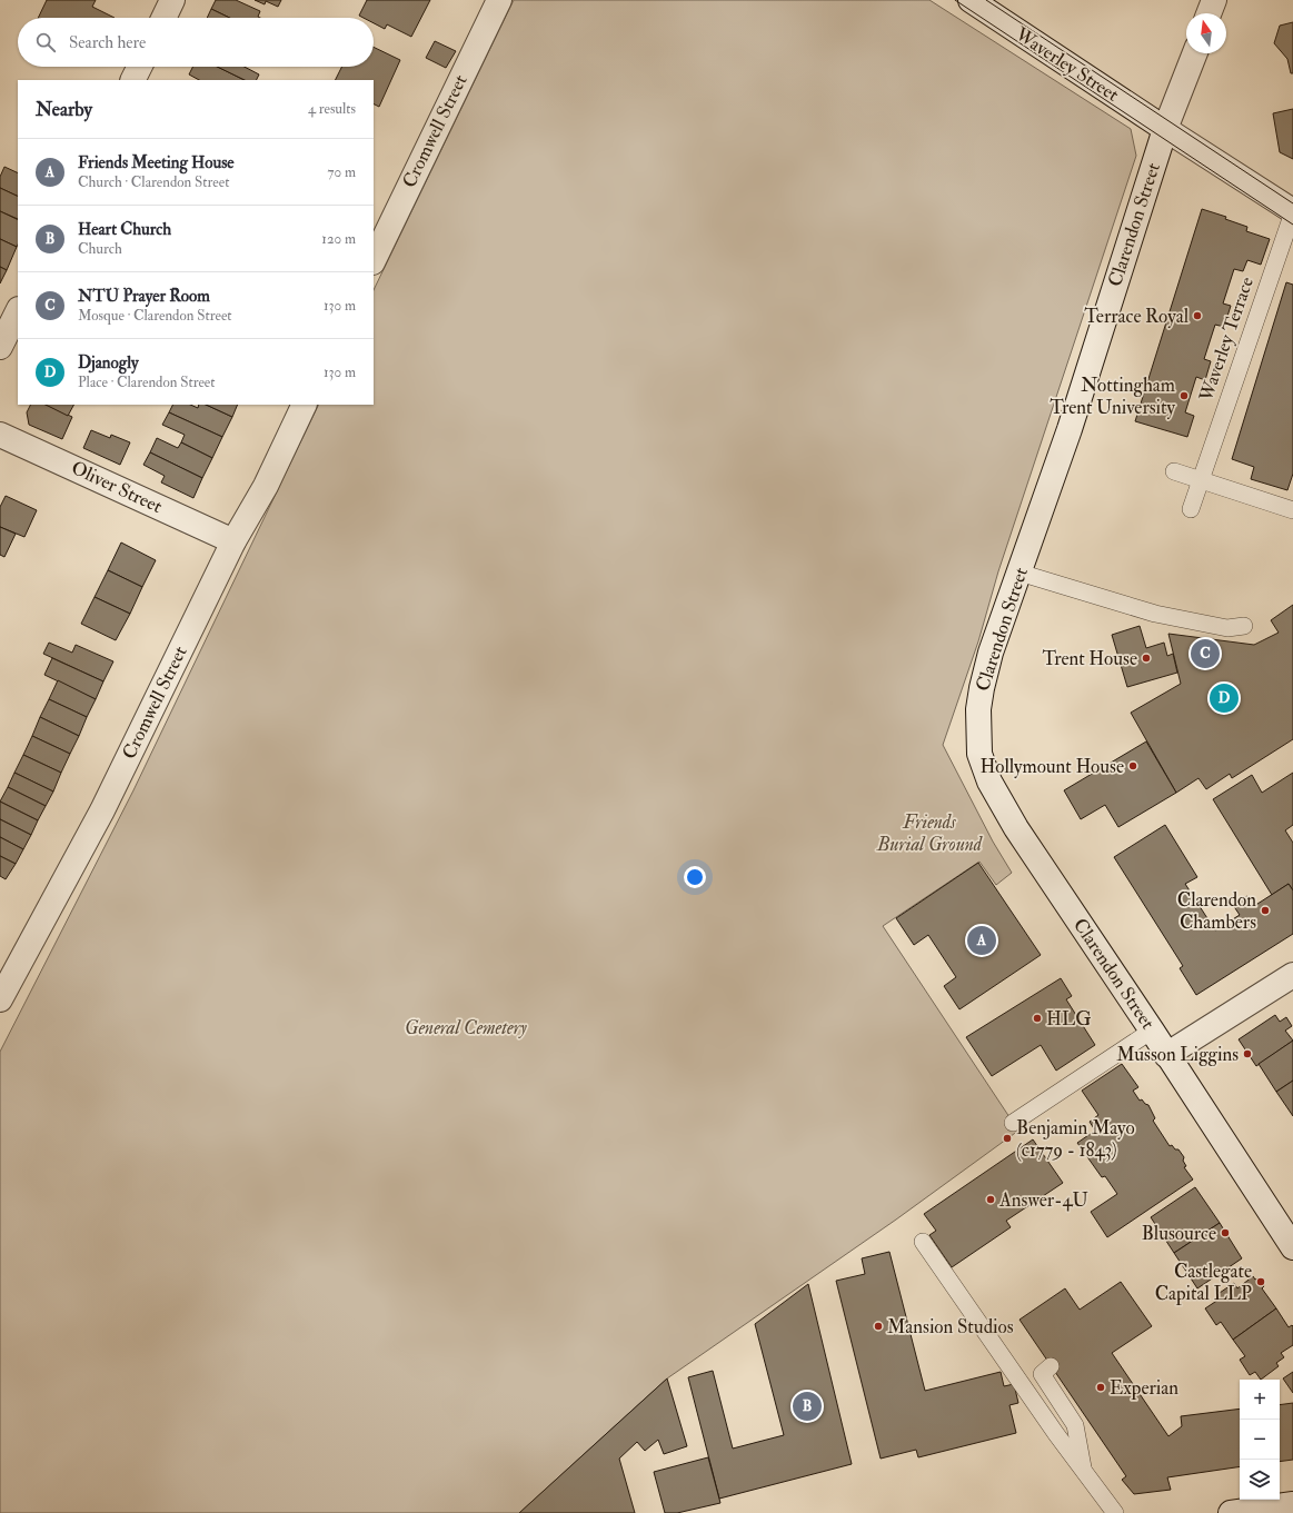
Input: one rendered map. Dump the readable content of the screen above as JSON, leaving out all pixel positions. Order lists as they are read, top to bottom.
{
  "streets": {
    "street": [
      "Waverley Street",
      "Cromwell Street",
      "Clarendon Street",
      "Oliver Street"
    ],
    "lane": ["Waverley Terrace"]
  },
  "crossings": [
    ["Waverley Street", "Clarendon Street"],
    ["Waverley Street", "Waverley Terrace"],
    ["Cromwell Street", "Oliver Street"]
  ],
  "parks": ["Friends Burial Ground", "General Cemetery"],
  "places": [
    "Terrace Royal",
    "Nottingham Trent University",
    "Trent House",
    "Hollymount House",
    "Clarendon Chambers",
    "HLG",
    "Musson Liggins",
    "Benjamin Mayo (c1779 - 1843)",
    "Answer-4U",
    "Blusource",
    "Castlegate Capital LLP",
    "Mansion Studios",
    "Experian"
  ],
  "north": "top",
  "page": {
    "search": "Search here",
    "heading": ["Nearby", "4 results"],
    "list": [
      {
        "mark": "A",
        "name": "Friends Meeting House",
        "note": "Church · Clarendon Street",
        "value": "70 m"
      },
      {
        "mark": "B",
        "name": "Heart Church",
        "note": "Church",
        "value": "120 m"
      },
      {
        "mark": "C",
        "name": "NTU Prayer Room",
        "note": "Mosque · Clarendon Street",
        "value": "130 m"
      },
      {
        "mark": "D",
        "name": "Djanogly",
        "note": "Place · Clarendon Street",
        "value": "130 m"
      }
    ],
    "pins": [
      "C",
      "D",
      "A",
      "B"
    ],
    "map_buttons": ["+", "−"]
  }
}
